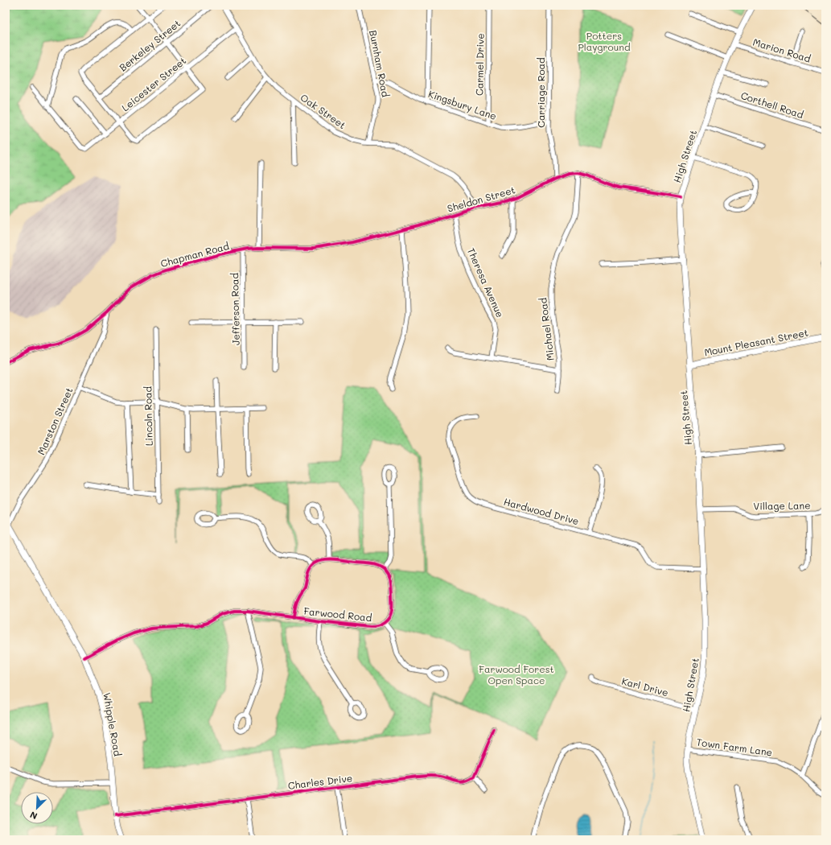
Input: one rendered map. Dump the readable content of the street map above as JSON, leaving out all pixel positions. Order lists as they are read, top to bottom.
{
  "streets": {
    "main road": ["High Street", "Mount Pleasant Street", "Whipple Road"],
    "street": [
      "Berkeley Street",
      "Marion Road",
      "Burnham Road",
      "Carmel Drive",
      "Leicester Street",
      "Carriage Road",
      "Kingsbury Lane",
      "Corthell Road",
      "Oak Street",
      "Sheldon Street",
      "Chapman Road",
      "Theresa Avenue",
      "Jefferson Road",
      "Michael Road",
      "Lincoln Road",
      "Marston Street",
      "Village Lane",
      "Hardwood Drive",
      "Farwood Road",
      "Karl Drive",
      "Town Farm Lane",
      "Charles Drive"
    ]
  },
  "crossings": [
    ["Marion Road", "High Street"],
    ["Burnham Road", "Kingsbury Lane"],
    ["Burnham Road", "Oak Street"],
    ["Carmel Drive", "Kingsbury Lane"],
    ["Leicester Street", "Oak Street"],
    ["Carriage Road", "Kingsbury Lane"],
    ["Carriage Road", "Sheldon Street"],
    ["Corthell Road", "High Street"],
    ["Oak Street", "Sheldon Street"],
    ["High Street", "Sheldon Street"],
    ["High Street", "Mount Pleasant Street"],
    ["High Street", "Village Lane"],
    ["High Street", "Hardwood Drive"],
    ["High Street", "Karl Drive"],
    ["High Street", "Town Farm Lane"],
    ["Sheldon Street", "Chapman Road"],
    ["Sheldon Street", "Theresa Avenue"],
    ["Sheldon Street", "Michael Road"],
    ["Chapman Road", "Jefferson Road"],
    ["Chapman Road", "Marston Street"],
    ["Marston Street", "Whipple Road"],
    ["Farwood Road", "Whipple Road"],
    ["Whipple Road", "Charles Drive"]
  ],
  "parks": ["Potters Playground", "Farwood Forest Open Space"],
  "north": "bottom left"
}
